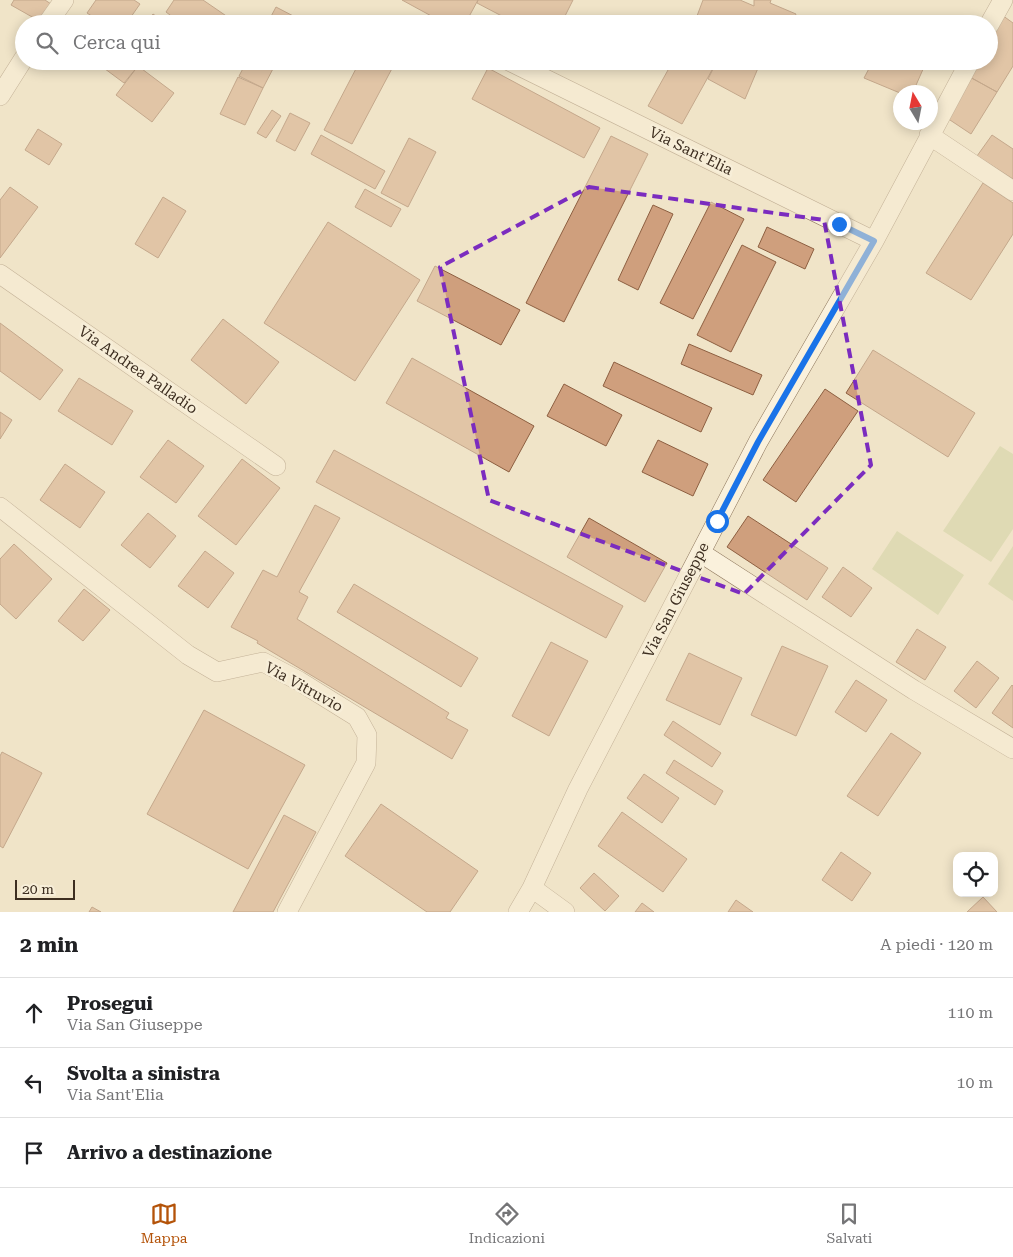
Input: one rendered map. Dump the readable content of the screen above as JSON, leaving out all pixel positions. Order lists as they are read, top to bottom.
{
  "streets": {
    "street": [
      "Via Sant'Elia",
      "Via Andrea Palladio",
      "Via San Giuseppe",
      "Via Vitruvio"
    ]
  },
  "crossings": [
    ["Via Sant'Elia", "Via San Giuseppe"]
  ],
  "scale_bar": "20 m",
  "north": "top",
  "page": {
    "search": "Cerca qui",
    "scale": "20 m",
    "heading": ["2 min", "A piedi · 120 m"],
    "list": [
      ["Prosegui", "Via San Giuseppe", "110 m"],
      ["Svolta a sinistra", "Via Sant'Elia", "10 m"],
      "Arrivo a destinazione"
    ],
    "nav": ["Mappa", "Indicazioni", "Salvati"]
  }
}
